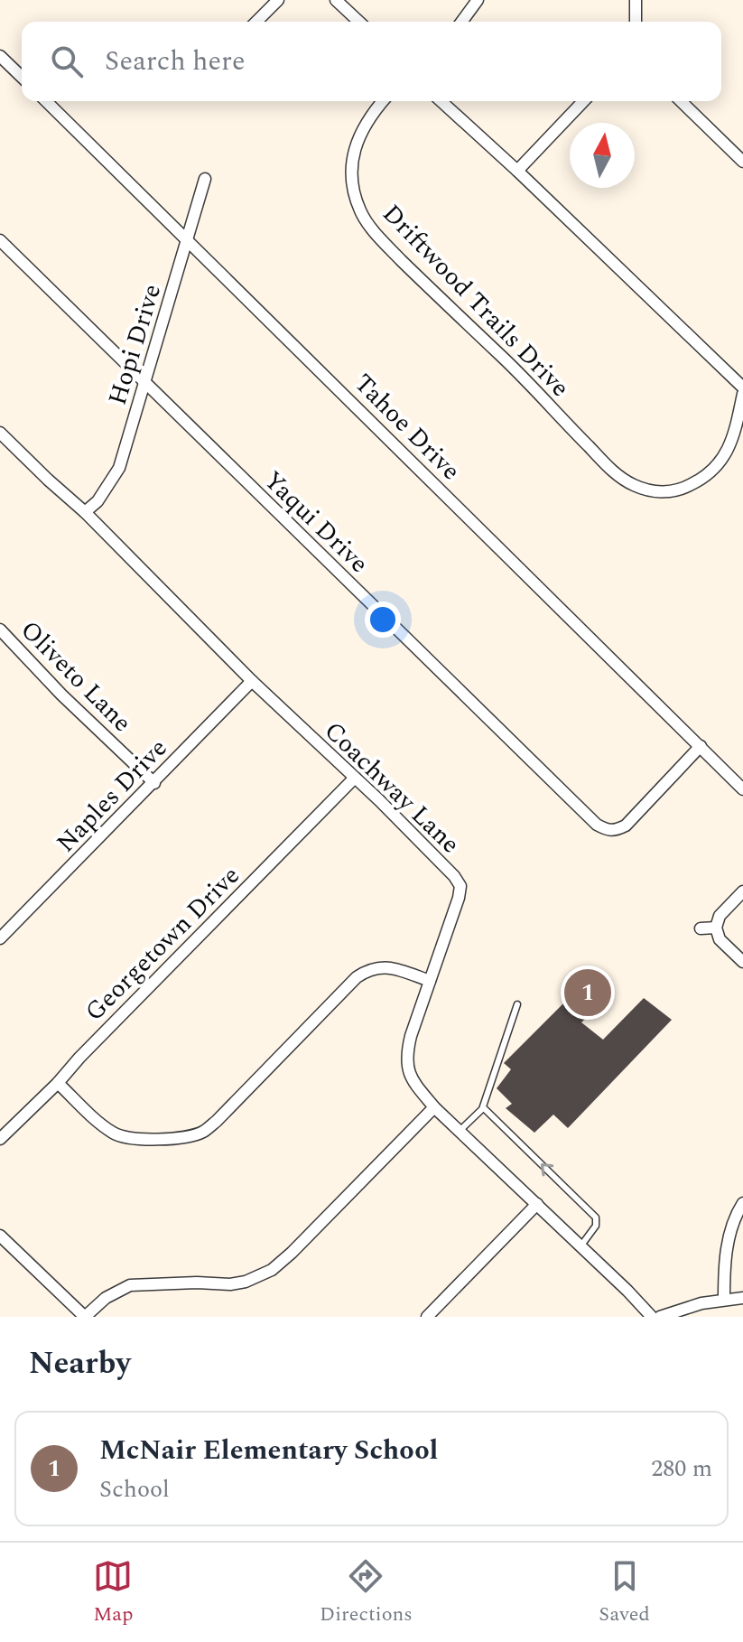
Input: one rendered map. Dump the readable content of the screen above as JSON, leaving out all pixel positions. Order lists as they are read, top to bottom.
{
  "streets": {
    "street": [
      "Driftwood Trails Drive",
      "Hopi Drive",
      "Tahoe Drive",
      "Yaqui Drive",
      "Oliveto Lane",
      "Coachway Lane",
      "Naples Drive",
      "Georgetown Drive"
    ]
  },
  "crossings": [
    ["Hopi Drive", "Tahoe Drive"],
    ["Hopi Drive", "Yaqui Drive"],
    ["Hopi Drive", "Coachway Lane"],
    ["Tahoe Drive", "Yaqui Drive"],
    ["Oliveto Lane", "Naples Drive"],
    ["Coachway Lane", "Naples Drive"],
    ["Coachway Lane", "Georgetown Drive"]
  ],
  "north": "top",
  "page": {
    "search": "Search here",
    "pins": "1",
    "heading": "Nearby",
    "list": [
      {
        "mark": "1",
        "name": "McNair Elementary School",
        "note": "School",
        "value": "280 m"
      }
    ],
    "nav": ["Map", "Directions", "Saved"]
  }
}
